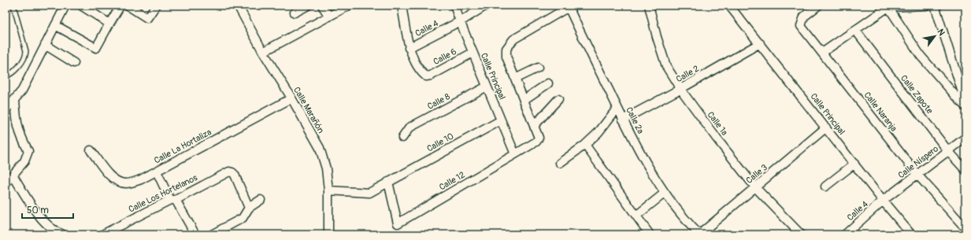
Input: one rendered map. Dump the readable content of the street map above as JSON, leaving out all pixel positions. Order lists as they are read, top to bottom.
{
  "streets": {
    "street": [
      "Calle 4",
      "Calle 6",
      "Calle 2",
      "Calle Principal",
      "Calle Zapote",
      "Calle 8",
      "Calle Marañón",
      "Calle Naranja",
      "Calle 2a",
      "Calle 1a",
      "Calle 10",
      "Calle La Hortaliza",
      "Calle Níspero",
      "Calle 3",
      "Calle 12",
      "Calle Los Hortelanos"
    ]
  },
  "crossings": [
    ["Calle 4", "Calle 6"],
    ["Calle 4", "Calle Principal"],
    ["Calle 4", "Calle Níspero"],
    ["Calle 6", "Calle Principal"],
    ["Calle 2", "Calle Principal"],
    ["Calle 2", "Calle 2a"],
    ["Calle 2", "Calle 1a"],
    ["Calle Principal", "Calle 8"],
    ["Calle Principal", "Calle 10"],
    ["Calle Principal", "Calle Níspero"],
    ["Calle Principal", "Calle 3"],
    ["Calle Principal", "Calle 12"],
    ["Calle Zapote", "Calle Níspero"],
    ["Calle Marañón", "Calle 10"],
    ["Calle Marañón", "Calle La Hortaliza"],
    ["Calle Naranja", "Calle Níspero"],
    ["Calle 2a", "Calle 3"],
    ["Calle 1a", "Calle 3"],
    ["Calle 10", "Calle 12"]
  ],
  "scale_bar": "50 m",
  "north": "top right"
}
